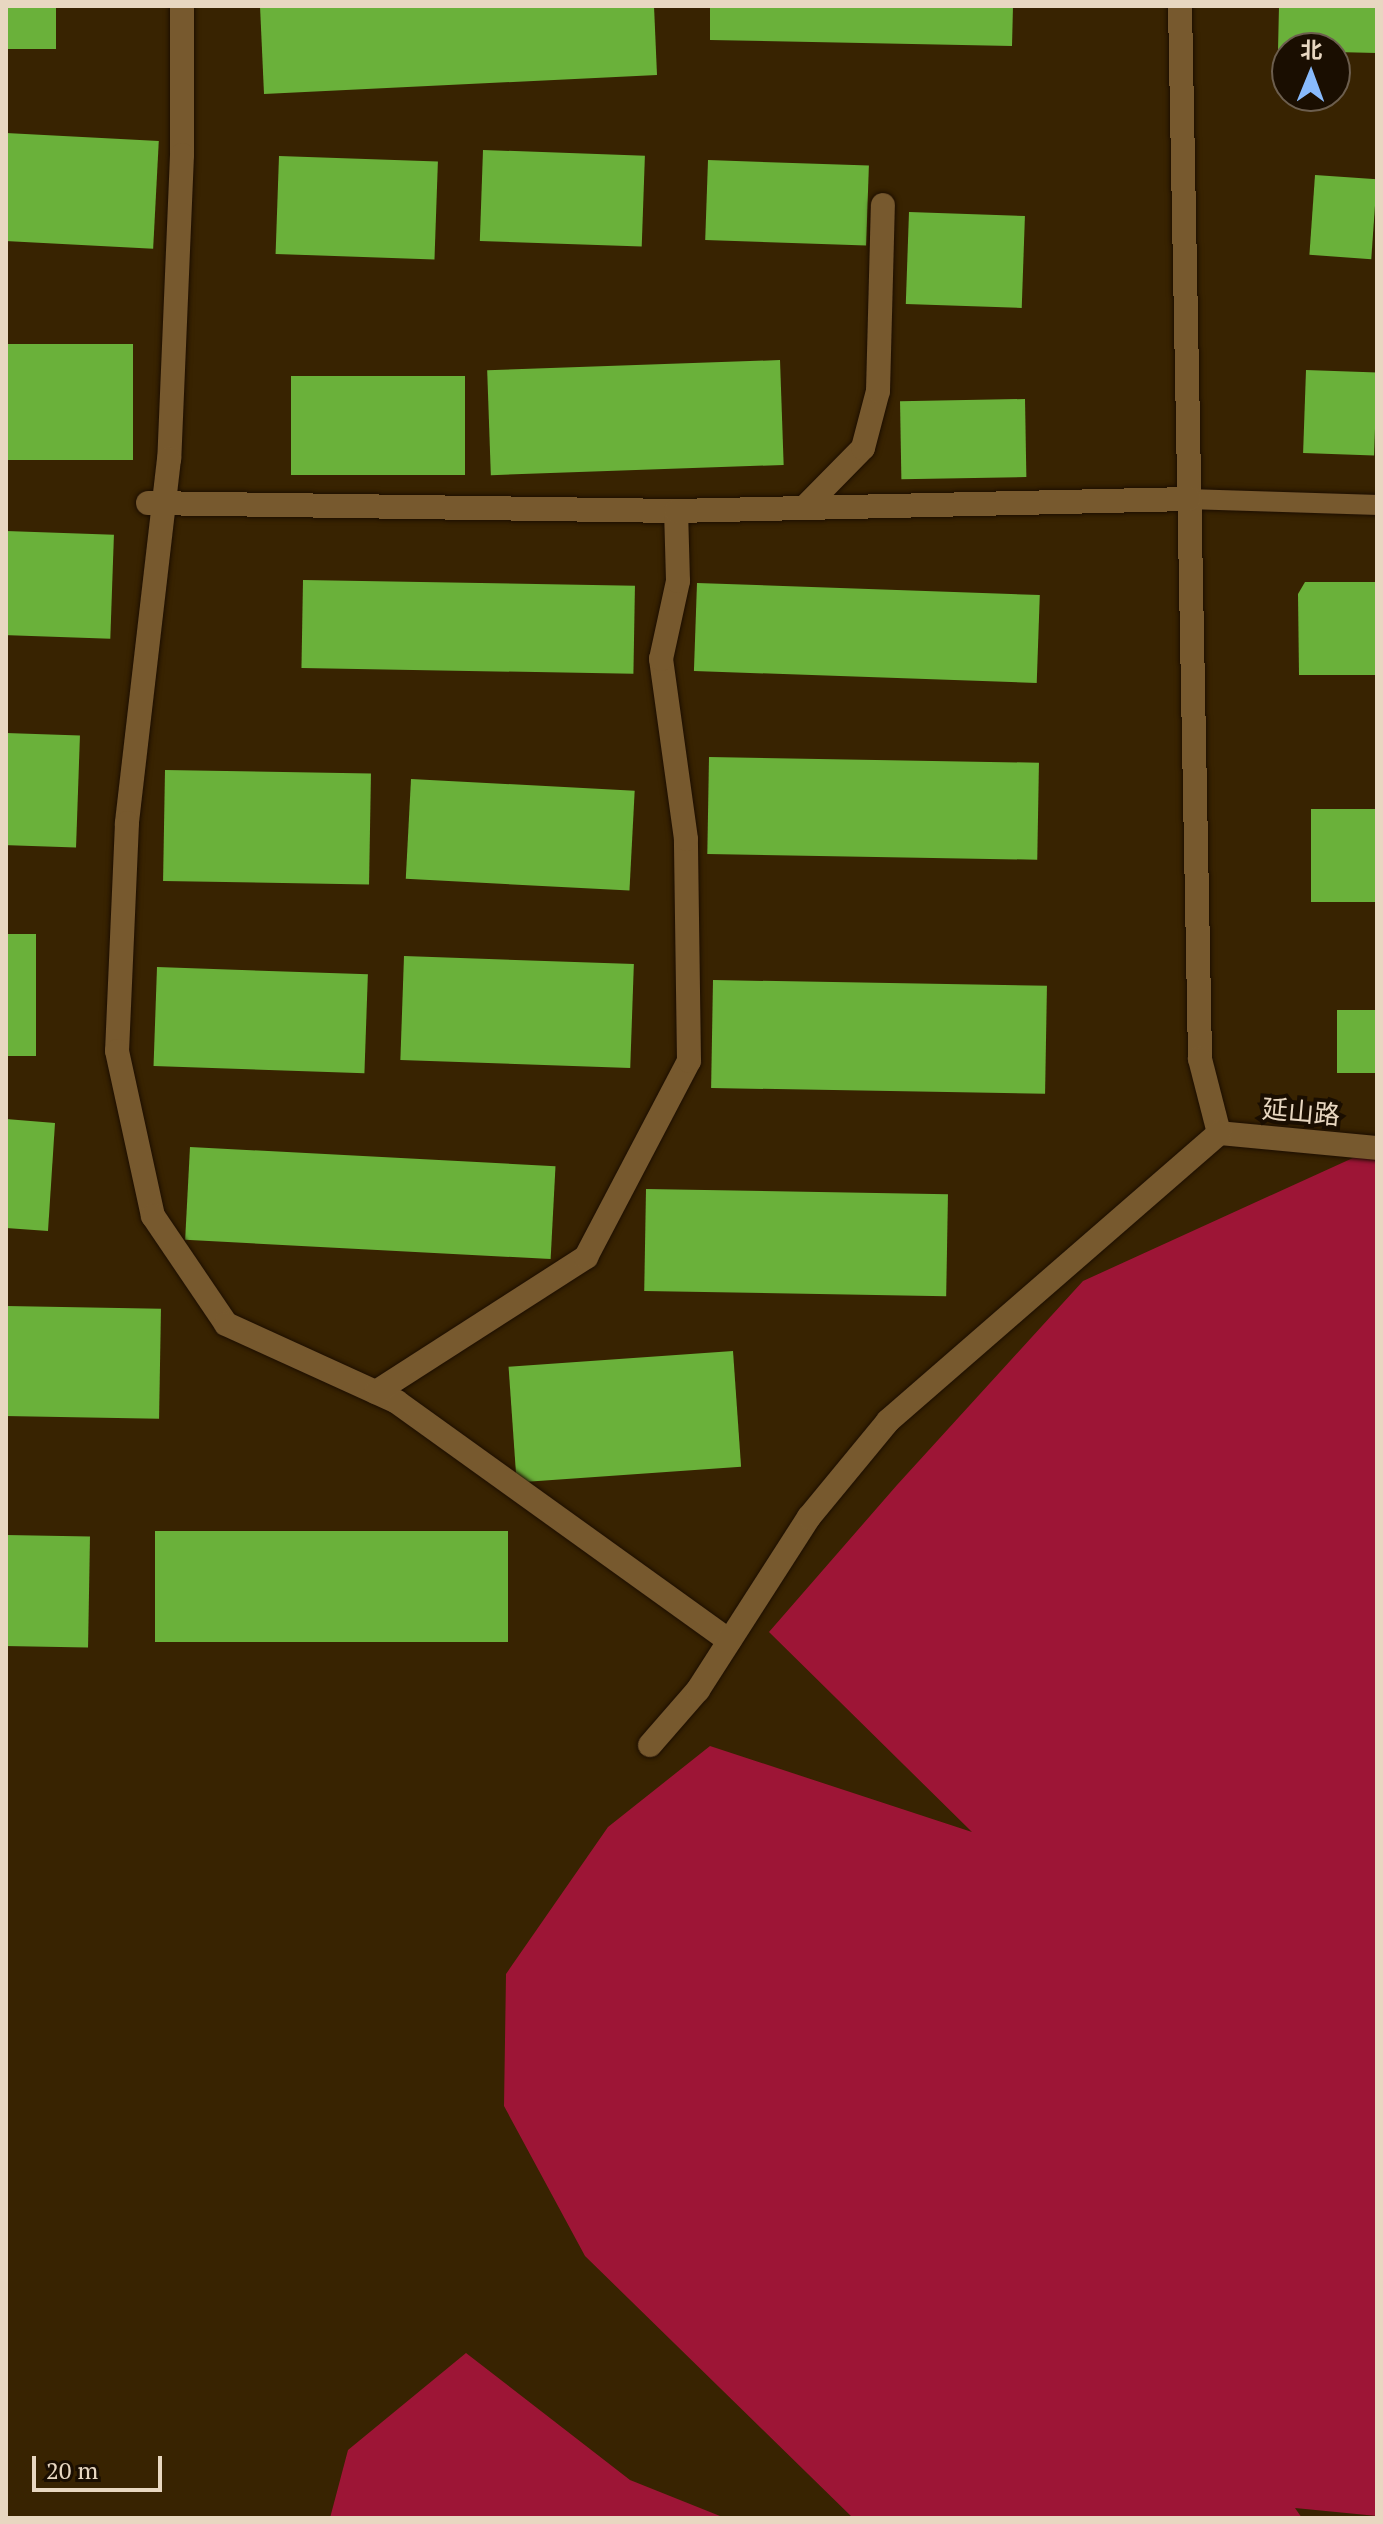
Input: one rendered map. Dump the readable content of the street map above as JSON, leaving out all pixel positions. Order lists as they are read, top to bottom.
{
  "streets": {
    "street": ["延山路"]
  },
  "scale_bar": "20 m",
  "north": "top"
}
